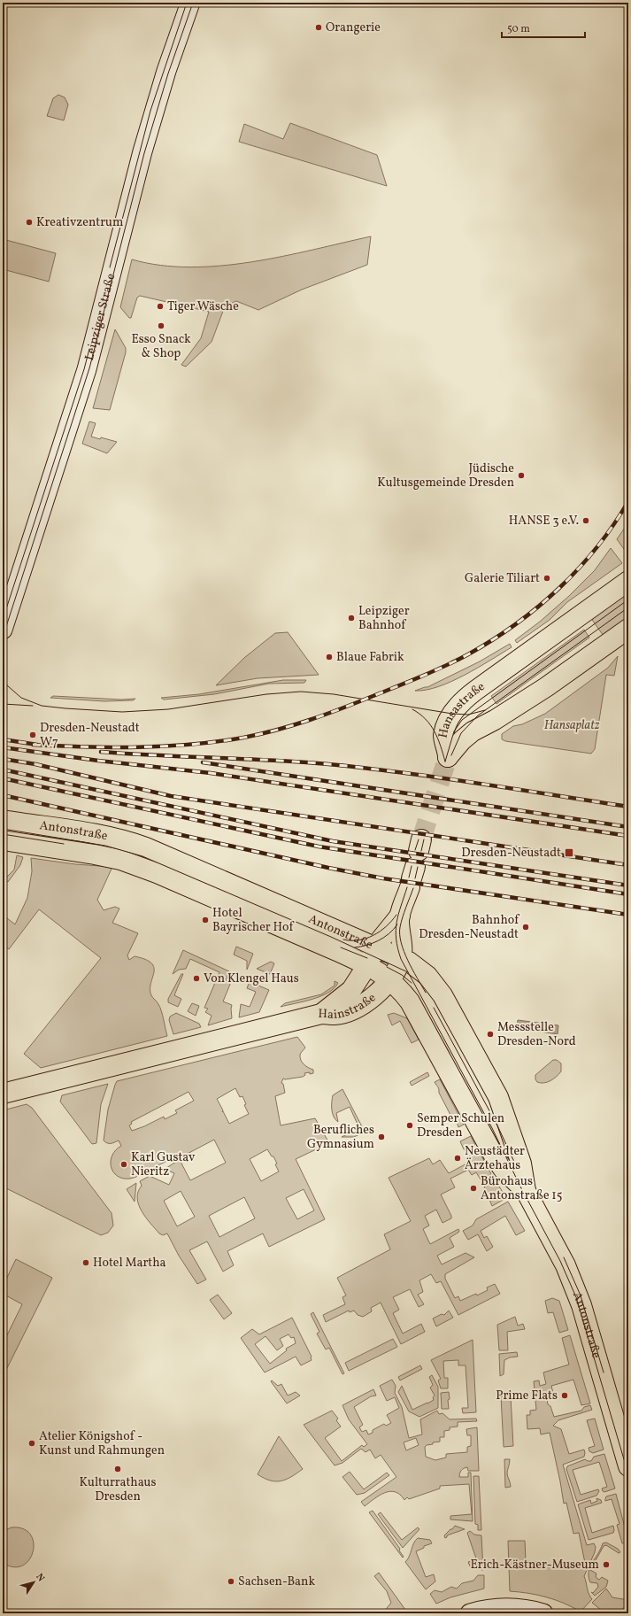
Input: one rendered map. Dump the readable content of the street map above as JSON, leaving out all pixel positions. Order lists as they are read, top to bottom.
{
  "streets": {
    "main road": [
      "Leipziger Straße",
      "Hansastraße",
      "Antonstraße",
      "Hainstraße"
    ]
  },
  "crossings": [
    ["Antonstraße", "Hainstraße"]
  ],
  "parks": ["Hansaplatz"],
  "places": {
    "other": [
      "Orangerie",
      "Kreativzentrum",
      "Tiger Wäsche",
      "Esso Snack & Shop",
      "Jüdische Kultusgemeinde Dresden",
      "HANSE 3 e.V.",
      "Galerie Tiliart",
      "Leipziger Bahnhof",
      "Blaue Fabrik",
      "Dresden-Neustadt W7",
      "Hotel Bayrischer Hof",
      "Bahnhof Dresden-Neustadt",
      "Von Klengel Haus",
      "Messstelle Dresden-Nord",
      "Semper Schulen Dresden",
      "Berufliches Gymnasium",
      "Neustädter Ärztehaus",
      "Karl Gustav Nieritz",
      "Bürohaus Antonstraße 15",
      "Hotel Martha",
      "Prime Flats",
      "Atelier Königshof - Kunst und Rahmungen",
      "Kulturrathaus Dresden",
      "Erich-Kästner-Museum",
      "Sachsen-Bank"
    ],
    "transit": ["Dresden-Neustadt"]
  },
  "scale_bar": "50 m",
  "north": "top right"
}
